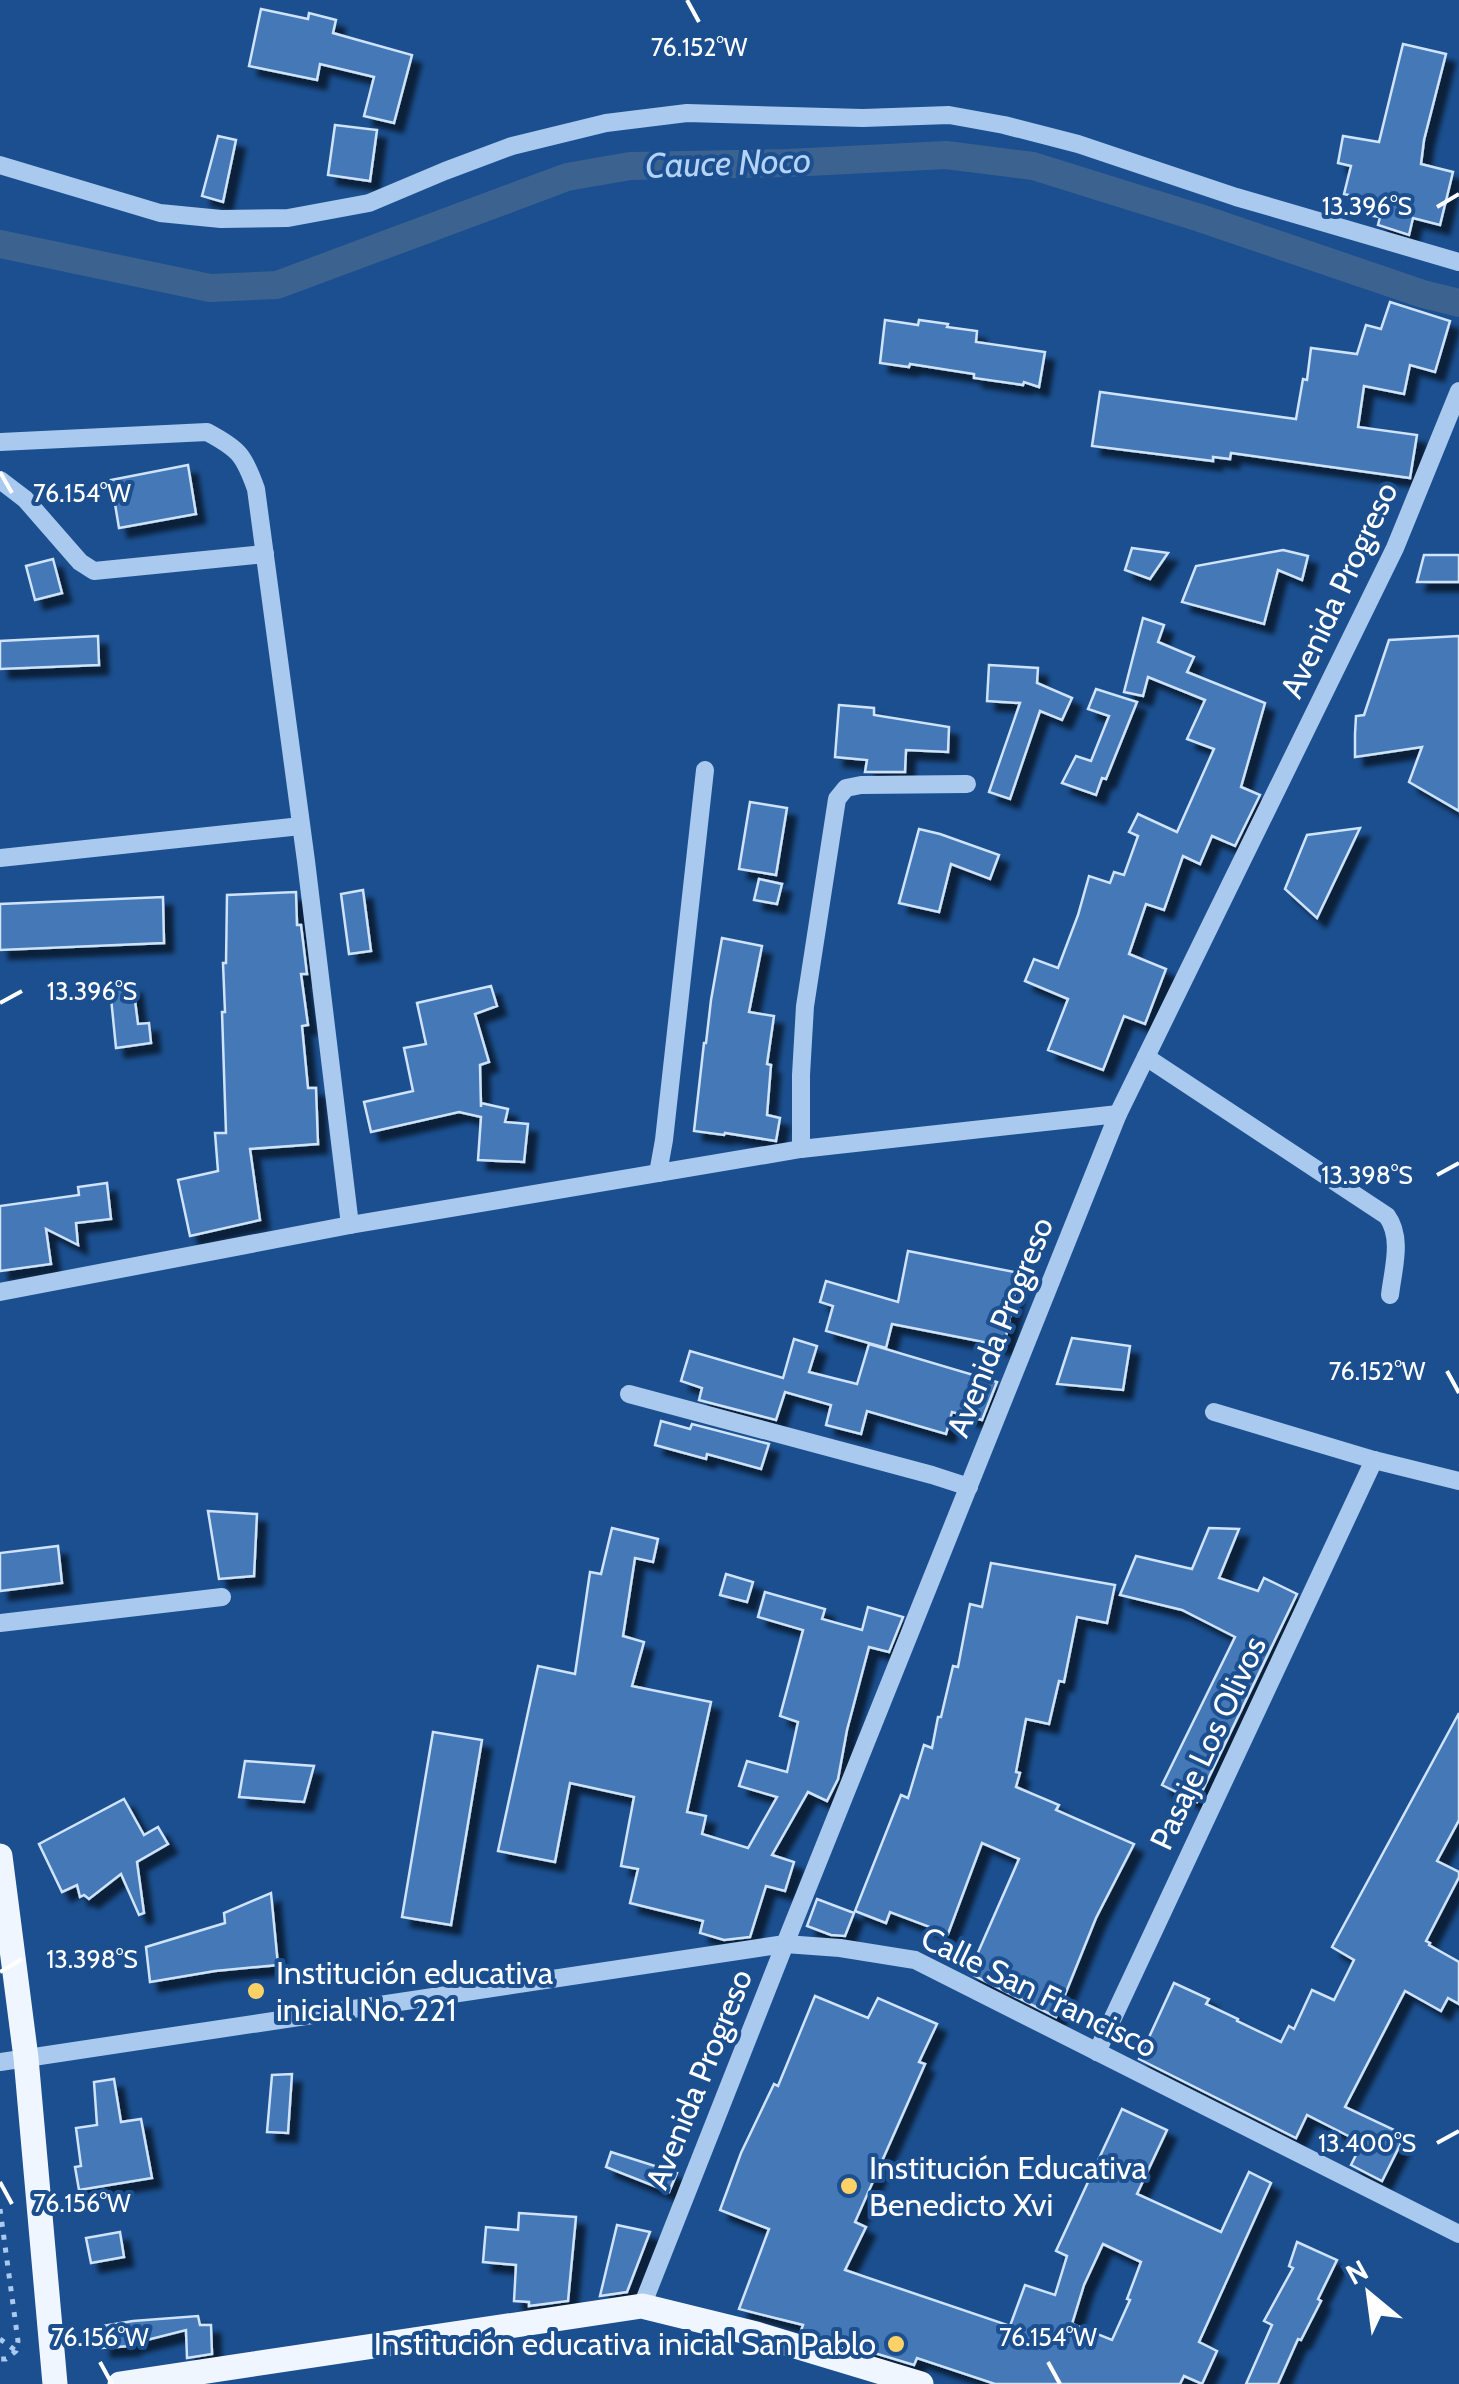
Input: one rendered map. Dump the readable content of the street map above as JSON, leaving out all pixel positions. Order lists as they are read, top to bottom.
{
  "streets": {
    "street": ["Avenida Progreso", "Pasaje Los Olivos", "Calle San Francisco"]
  },
  "crossings": [
    ["Avenida Progreso", "Calle San Francisco"],
    ["Pasaje Los Olivos", "Calle San Francisco"]
  ],
  "water": ["Cauce Noco"],
  "places": ["Institución educativa inicial No. 221", "Institución Educativa Benedicto Xvi", "Institución educativa inicial San Pablo"],
  "north": "top left",
  "coordinates": [
    "76.152°W",
    "13.396°S",
    "76.154°W",
    "13.398°S",
    "13.400°S",
    "76.156°W"
  ]
}
